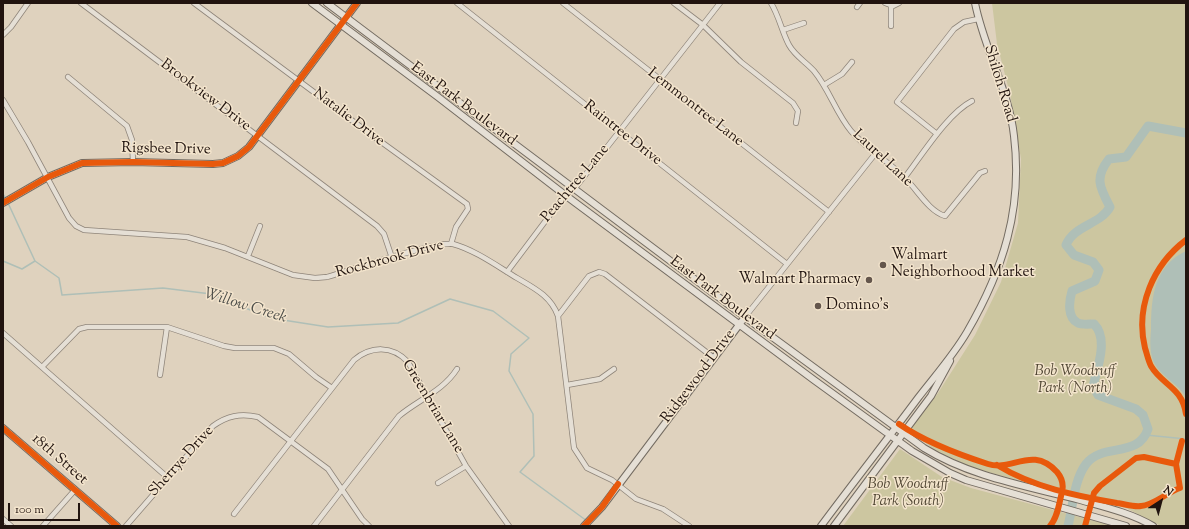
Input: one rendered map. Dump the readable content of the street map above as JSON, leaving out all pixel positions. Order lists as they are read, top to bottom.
{
  "streets": {
    "main road": [
      "Shiloh Road",
      "East Park Boulevard",
      "Rigsbee Drive",
      "Ridgewood Drive",
      "18th Street"
    ],
    "street": [
      "Brookview Drive",
      "Lemmontree Lane",
      "Natalie Drive",
      "Raintree Drive",
      "Laurel Lane",
      "Peachtree Lane",
      "Rockbrook Drive",
      "Greenbriar Lane",
      "Sherrye Drive"
    ]
  },
  "crossings": [
    ["Shiloh Road", "East Park Boulevard"],
    ["Brookview Drive", "Rigsbee Drive"],
    ["Brookview Drive", "Rockbrook Drive"],
    ["East Park Boulevard", "Rigsbee Drive"],
    ["East Park Boulevard", "Peachtree Lane"],
    ["East Park Boulevard", "Ridgewood Drive"],
    ["Lemmontree Lane", "Peachtree Lane"],
    ["Lemmontree Lane", "Ridgewood Drive"],
    ["Natalie Drive", "Rigsbee Drive"],
    ["Natalie Drive", "Rockbrook Drive"],
    ["Raintree Drive", "Peachtree Lane"],
    ["Raintree Drive", "Ridgewood Drive"],
    ["Rigsbee Drive", "Rockbrook Drive"],
    ["Laurel Lane", "Ridgewood Drive"],
    ["Peachtree Lane", "Rockbrook Drive"],
    ["Rockbrook Drive", "Ridgewood Drive"],
    ["Greenbriar Lane", "Sherrye Drive"]
  ],
  "water": ["Willow Creek"],
  "parks": ["Bob Woodruff Park (North)", "Bob Woodruff Park (South)"],
  "places": ["Walmart Neighborhood Market", "Walmart Pharmacy", "Domino's"],
  "scale_bar": "100 m",
  "north": "top right"
}
